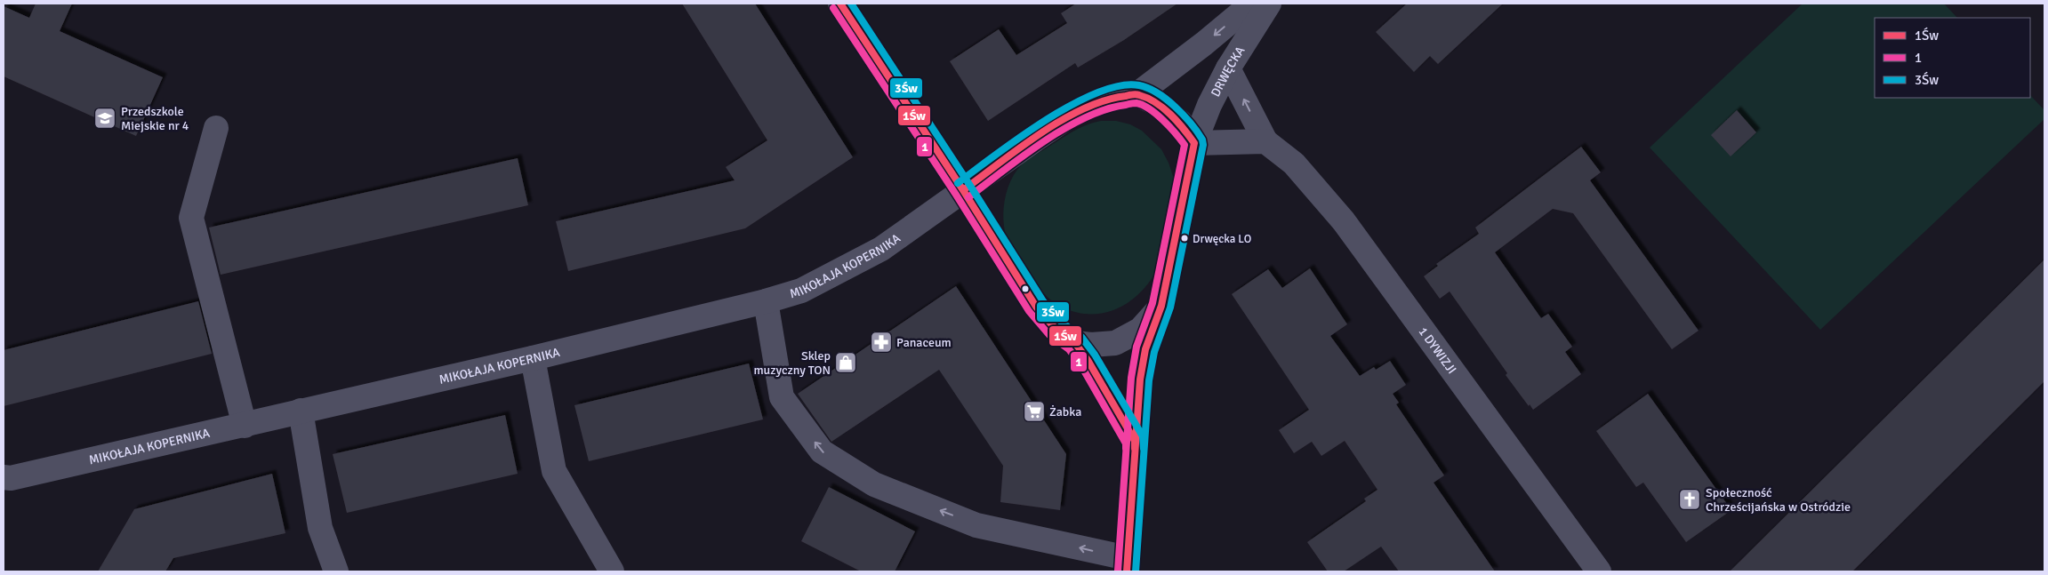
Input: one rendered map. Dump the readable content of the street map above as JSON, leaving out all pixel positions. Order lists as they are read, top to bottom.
{
  "streets": {
    "street": ["DRWĘCKA", "MIKOŁAJA KOPERNIKA", "1 DYWIZJI"]
  },
  "crossings": [
    ["DRWĘCKA", "1 DYWIZJI"]
  ],
  "places": {
    "school or university": ["Przedszkole Miejskie nr 4"],
    "other": ["Drwęcka LO"],
    "pharmacy": ["Panaceum"],
    "shop": ["Sklep muzyczny TON"],
    "supermarket": ["Żabka"],
    "church": ["Społeczność Chrześcijańska w Ostródzie"]
  },
  "lines": ["transit line 1Św", "transit line 3Św", "transit line 1"],
  "legend": ["1Św", "1", "3Św"]
}
